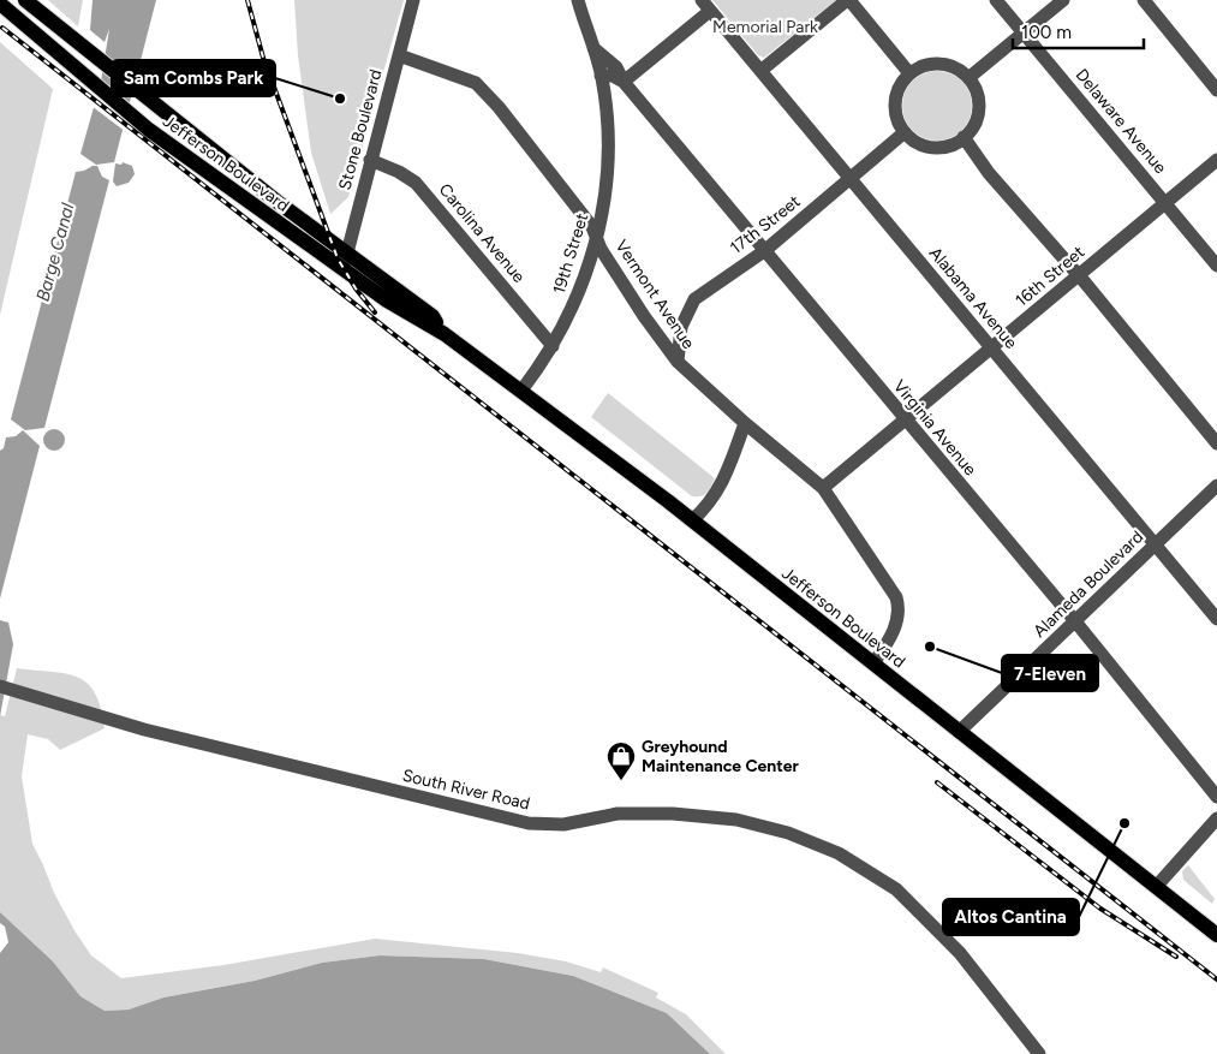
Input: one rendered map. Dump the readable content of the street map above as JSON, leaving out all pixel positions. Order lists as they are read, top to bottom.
{
  "streets": {
    "main road": ["Jefferson Boulevard"],
    "street": [
      "Delaware Avenue",
      "Stone Boulevard",
      "17th Street",
      "Carolina Avenue",
      "19th Street",
      "16th Street",
      "Vermont Avenue",
      "Alabama Avenue",
      "Virginia Avenue",
      "Alameda Boulevard",
      "South River Road"
    ]
  },
  "crossings": [
    ["Delaware Avenue", "16th Street"],
    ["Stone Boulevard", "Jefferson Boulevard"],
    ["Stone Boulevard", "Carolina Avenue"],
    ["Stone Boulevard", "Vermont Avenue"],
    ["Jefferson Boulevard", "19th Street"],
    ["Jefferson Boulevard", "Vermont Avenue"],
    ["Jefferson Boulevard", "Alameda Boulevard"],
    ["17th Street", "Vermont Avenue"],
    ["17th Street", "Alabama Avenue"],
    ["17th Street", "Virginia Avenue"],
    ["Carolina Avenue", "19th Street"],
    ["19th Street", "Vermont Avenue"],
    ["16th Street", "Vermont Avenue"],
    ["16th Street", "Alabama Avenue"],
    ["16th Street", "Virginia Avenue"],
    ["Alabama Avenue", "Alameda Boulevard"],
    ["Virginia Avenue", "Alameda Boulevard"]
  ],
  "water": ["Barge Canal"],
  "parks": ["Memorial Park"],
  "places": {
    "other": ["Sam Combs Park", "7-Eleven", "Altos Cantina"],
    "shop": ["Greyhound Maintenance Center"]
  },
  "scale_bar": "100 m"
}
